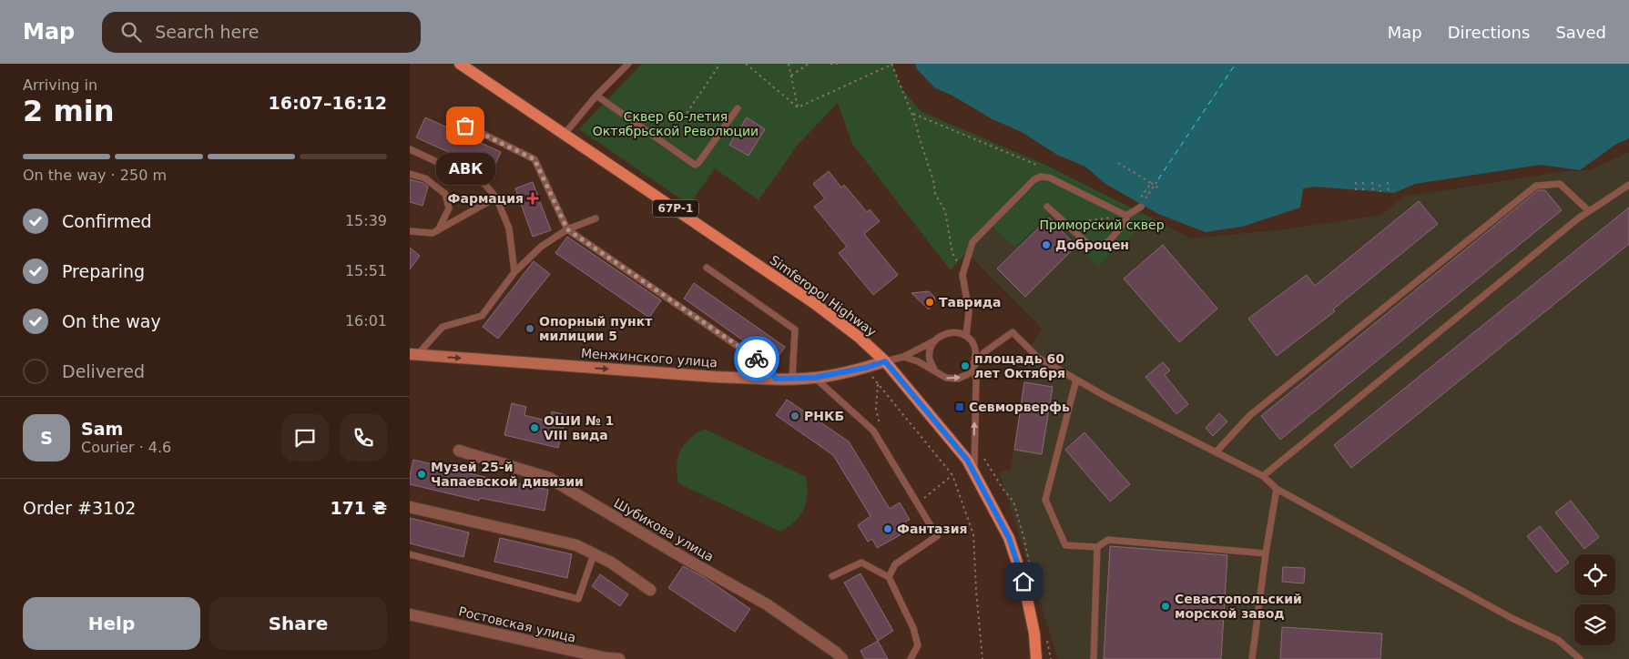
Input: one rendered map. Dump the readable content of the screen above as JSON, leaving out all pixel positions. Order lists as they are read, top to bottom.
{
  "streets": {
    "main road": ["67Р-1", "Simferopol Highway"],
    "street": ["Менжинского улица", "Шубикова улица", "Ростовская улица"]
  },
  "crossings": [
    ["Simferopol Highway", "Менжинского улица"]
  ],
  "one_way": ["Менжинского улица"],
  "parks": ["Сквер 60-летия Октябрьской Революции", "Приморский сквер"],
  "places": {
    "other": [
      "АВК",
      "Доброцен",
      "Таврида",
      "Опорный пункт милиции 5",
      "площадь 60 лет Октября",
      "РНКБ",
      "ОШИ № 1 VIII вида",
      "Музей 25-й Чапаевской дивизии",
      "Фантазия",
      "Севастопольский морской завод"
    ],
    "health": ["Фармация"],
    "transit": ["Севморверфь"]
  },
  "page": {
    "header": "Map",
    "search": "Search here",
    "nav": ["Map", "Directions", "Saved"],
    "heading": ["2 min", "Arriving in", "16:07–16:12"],
    "panel": [
      "Sam",
      "Courier · 4.6",
      "Order #3102",
      "171 ₴"
    ],
    "bar": "On the way · 250 m",
    "bubble": "АВК",
    "list": [
      ["Confirmed", "15:39"],
      ["Preparing", "15:51"],
      ["On the way", "16:01"],
      "Delivered"
    ],
    "round": "S",
    "buttons": ["Help", "Share"]
  }
}
